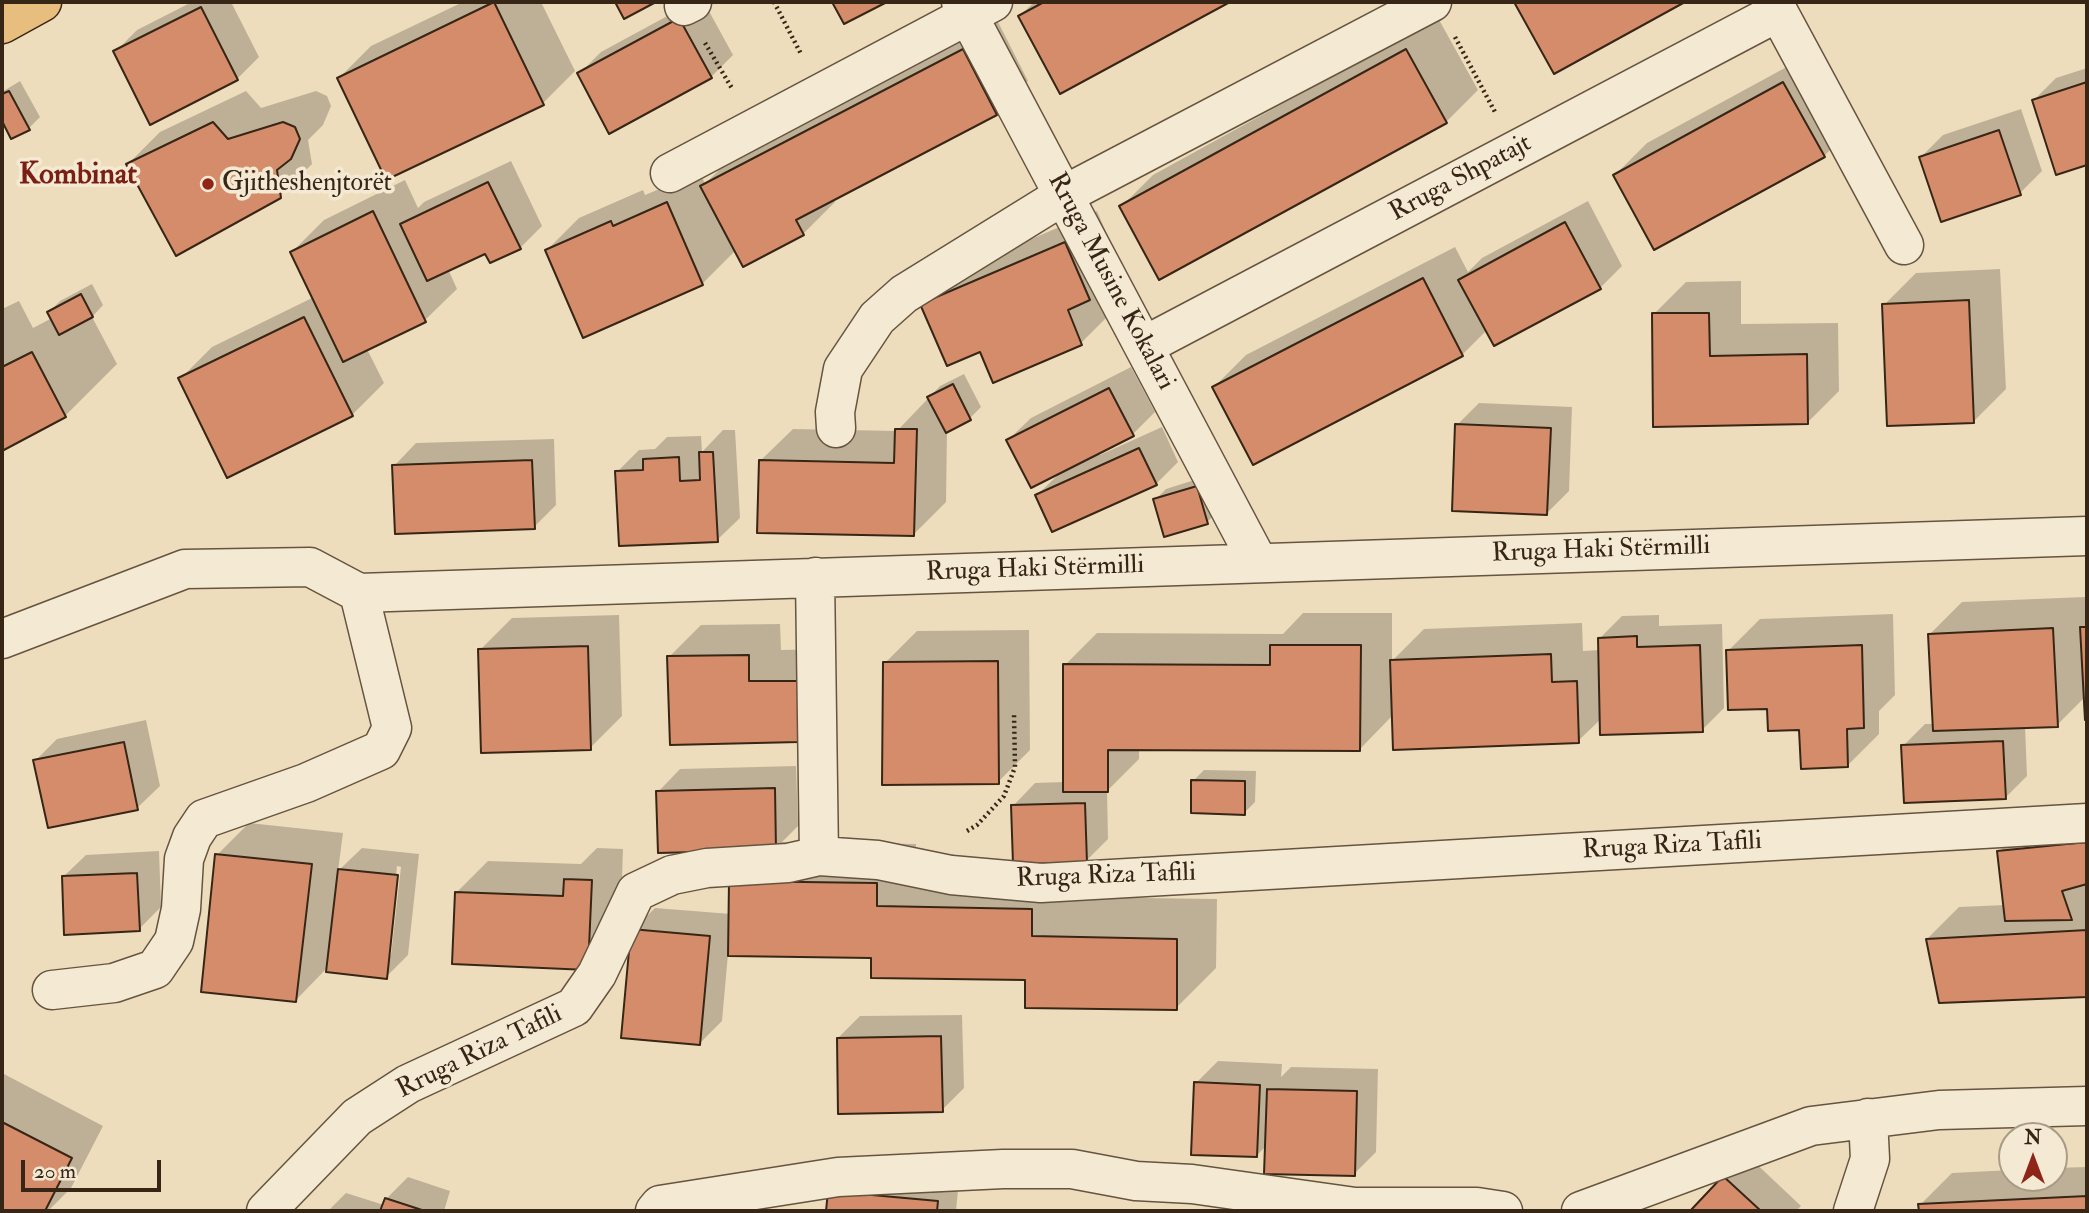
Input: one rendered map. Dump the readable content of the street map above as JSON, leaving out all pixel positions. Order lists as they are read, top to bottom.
{
  "streets": {
    "street": [
      "Rruga Shpatajt",
      "Rruga Musine Kokalari",
      "Rruga Haki Stërmilli",
      "Rruga Riza Tafili"
    ]
  },
  "crossings": [
    ["Rruga Shpatajt", "Rruga Musine Kokalari"],
    ["Rruga Musine Kokalari", "Rruga Haki Stërmilli"]
  ],
  "districts": ["Kombinat"],
  "places": ["Gjitheshenjtorët"],
  "scale_bar": "20 m",
  "north": "top"
}
